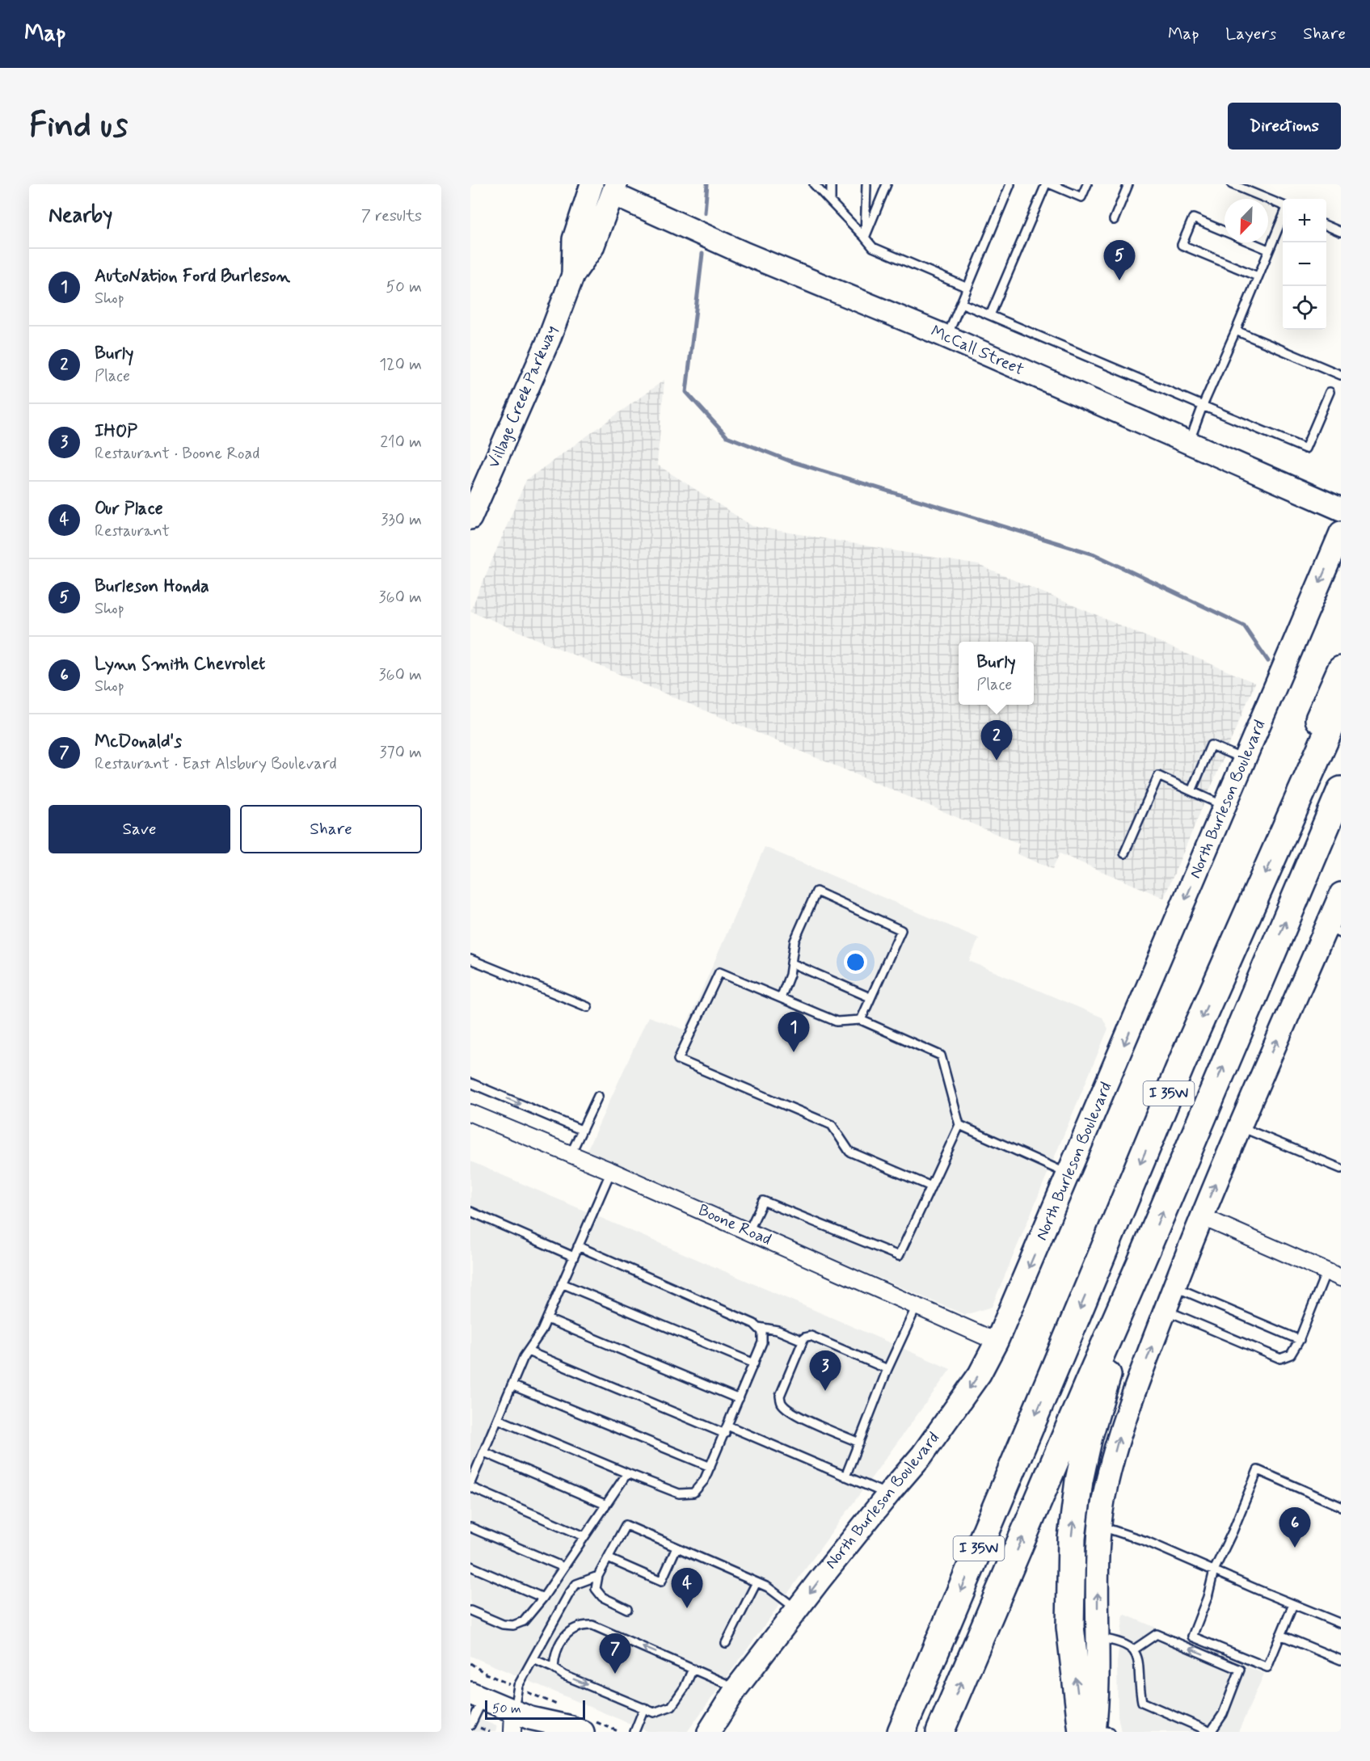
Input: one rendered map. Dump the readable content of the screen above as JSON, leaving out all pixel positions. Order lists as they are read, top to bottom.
{
  "streets": {
    "highway": ["I 35W"],
    "main road": ["McCall Street", "Village Creek Parkway", "North Burleson Boulevard"],
    "street": ["Boone Road"]
  },
  "crossings": [
    ["McCall Street", "Village Creek Parkway"],
    ["North Burleson Boulevard", "Boone Road"]
  ],
  "scale_bar": "50 m",
  "north": "bottom left",
  "page": {
    "header": "Map",
    "nav": ["Map", "Layers", "Share"],
    "buttons": [
      "Directions",
      ["Save", "Share"]
    ],
    "title": "Find us",
    "heading": ["Nearby", "7 results"],
    "map_buttons": ["+", "−"],
    "pins": [
      "5",
      "2",
      "1",
      "3",
      "6",
      "4",
      "7"
    ],
    "list": [
      {
        "mark": "1",
        "name": "AutoNation Ford Burleson",
        "note": "Shop",
        "value": "50 m"
      },
      {
        "mark": "2",
        "name": "Burly",
        "note": "Place",
        "value": "120 m"
      },
      {
        "mark": "3",
        "name": "IHOP",
        "note": "Restaurant · Boone Road",
        "value": "210 m"
      },
      {
        "mark": "4",
        "name": "Our Place",
        "note": "Restaurant",
        "value": "330 m"
      },
      {
        "mark": "5",
        "name": "Burleson Honda",
        "note": "Shop",
        "value": "360 m"
      },
      {
        "mark": "6",
        "name": "Lynn Smith Chevrolet",
        "note": "Shop",
        "value": "360 m"
      },
      {
        "mark": "7",
        "name": "McDonald's",
        "note": "Restaurant · East Alsbury Boulevard",
        "value": "370 m"
      }
    ],
    "popup": ["Burly", "Place"],
    "scale": "50 m"
  }
}
